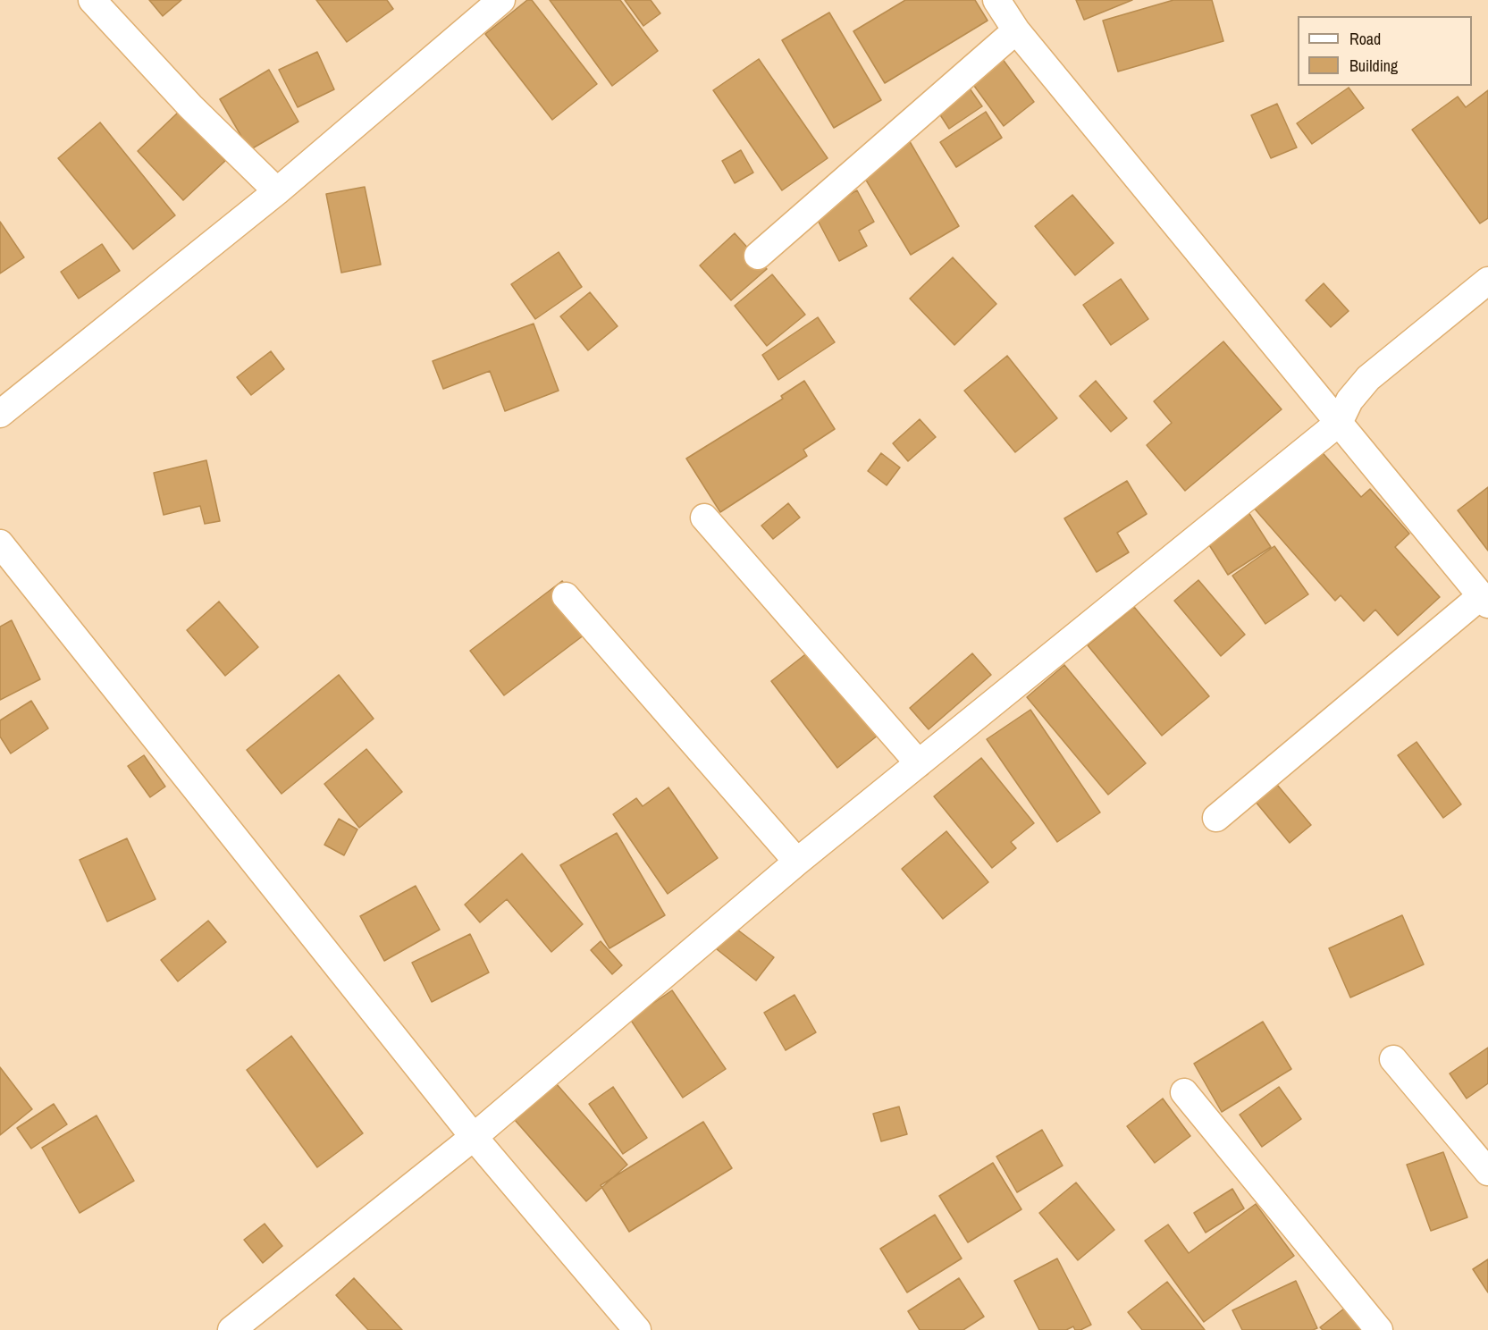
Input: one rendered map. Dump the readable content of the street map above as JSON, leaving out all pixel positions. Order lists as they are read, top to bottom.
{
  "legend": ["Road", "Building"]
}
